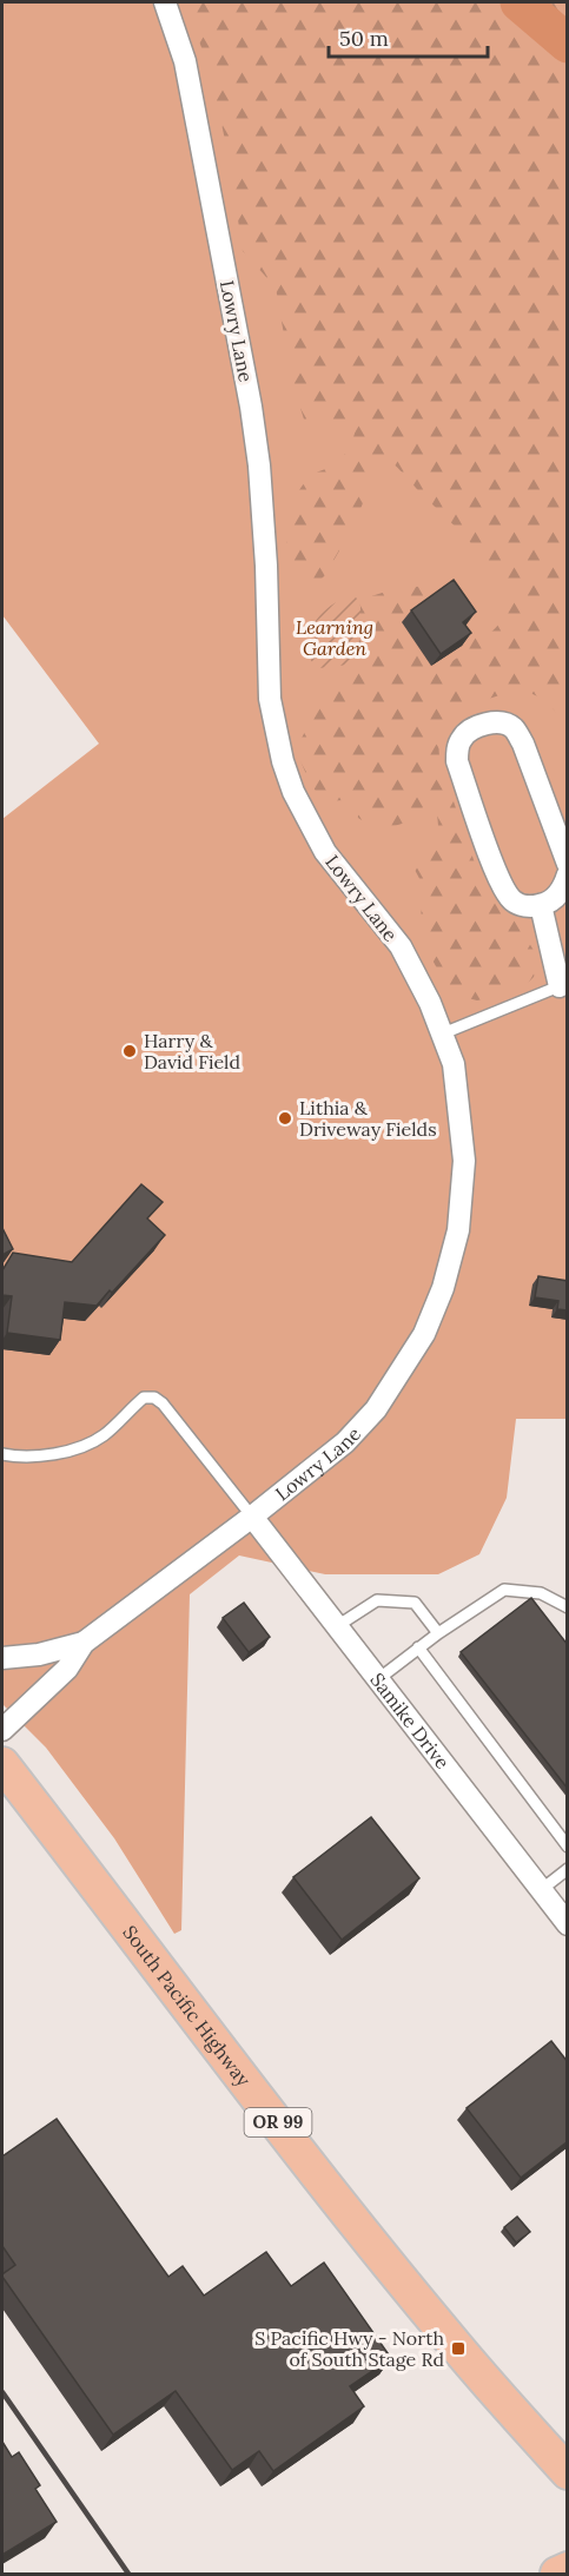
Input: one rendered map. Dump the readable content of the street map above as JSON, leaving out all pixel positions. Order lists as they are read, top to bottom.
{
  "streets": {
    "main road": ["South Pacific Highway", "OR 99"],
    "street": ["Lowry Lane", "Samike Drive"]
  },
  "crossings": [
    ["Lowry Lane", "Samike Drive"]
  ],
  "parks": ["Learning Garden"],
  "places": {
    "other": ["Harry & David Field", "Lithia & Driveway Fields"],
    "transit": ["S Pacific Hwy - North of South Stage Rd"]
  },
  "scale_bar": "50 m"
}
